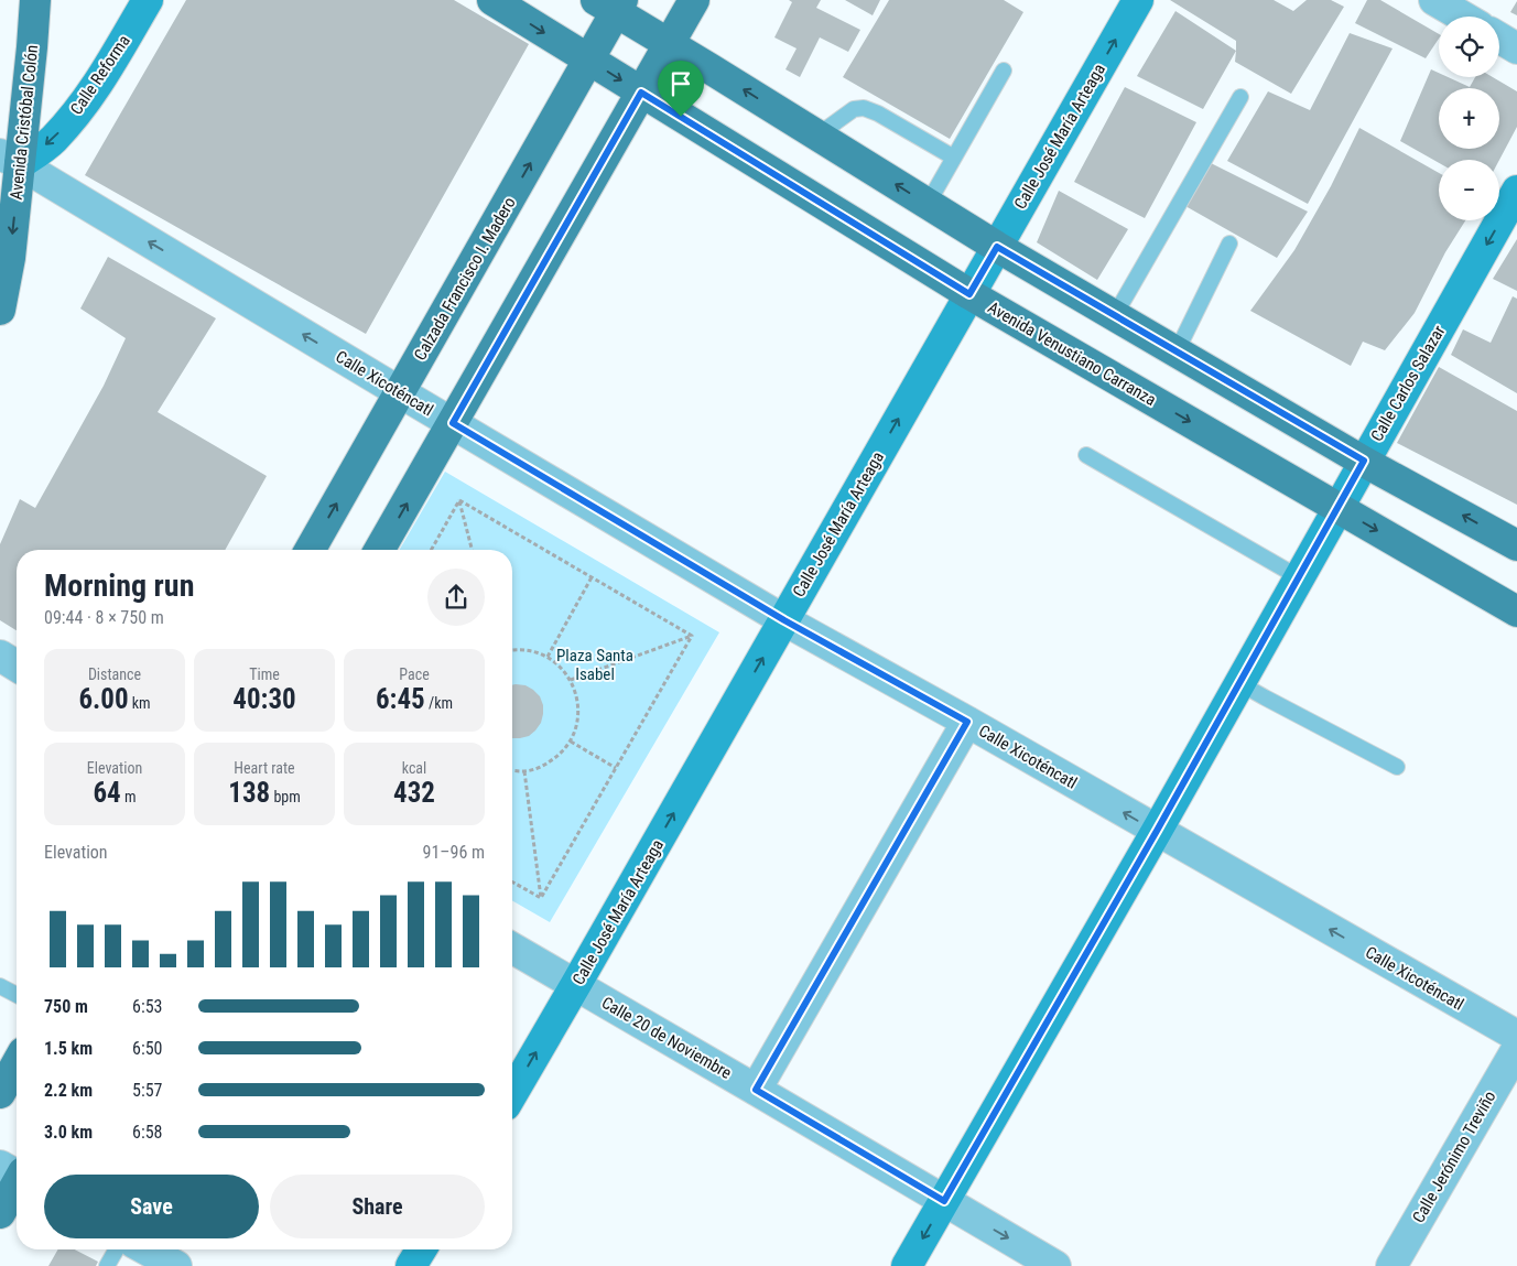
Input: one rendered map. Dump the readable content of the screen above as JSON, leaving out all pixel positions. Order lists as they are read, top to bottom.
{
  "streets": {
    "main road": ["Avenida Cristóbal Colón", "Calzada Francisco I. Madero", "Avenida Venustiano Carranza"],
    "street": [
      "Calle Reforma",
      "Calle José María Arteaga",
      "Calle Xicoténcatl",
      "Calle Carlos Salazar",
      "Calle 20 de Noviembre",
      "Calle Jerónimo Treviño"
    ]
  },
  "crossings": [
    ["Calle Reforma", "Avenida Cristóbal Colón"],
    ["Calle Reforma", "Calle Xicoténcatl"],
    ["Avenida Cristóbal Colón", "Calle Xicoténcatl"],
    ["Calle José María Arteaga", "Avenida Venustiano Carranza"],
    ["Calle José María Arteaga", "Calle Xicoténcatl"],
    ["Calle José María Arteaga", "Calle 20 de Noviembre"],
    ["Calzada Francisco I. Madero", "Avenida Venustiano Carranza"],
    ["Calzada Francisco I. Madero", "Calle Xicoténcatl"],
    ["Avenida Venustiano Carranza", "Calle Carlos Salazar"],
    ["Calle Xicoténcatl", "Calle Carlos Salazar"],
    ["Calle Carlos Salazar", "Calle 20 de Noviembre"]
  ],
  "one_way": ["Calle Reforma", "Avenida Cristóbal Colón", "Calle Xicoténcatl"],
  "parks": ["Plaza Santa Isabel"],
  "page": {
    "map_buttons": ["+", "−"],
    "heading": ["Morning run", "09:44 · 8 × 750 m"],
    "stats": [
      ["Distance", "6.00 km"],
      ["Time", "40:30"],
      ["Pace", "6:45 /km"],
      ["Elevation", "64 m"],
      ["Heart rate", "138 bpm"],
      ["kcal", "432"]
    ],
    "chart": ["Elevation", "91–96 m"],
    "list": [
      {
        "name": "750 m",
        "note": "6:53"
      },
      {
        "name": "1.5 km",
        "note": "6:50"
      },
      {
        "name": "2.2 km",
        "note": "5:57"
      },
      {
        "name": "3.0 km",
        "note": "6:58"
      }
    ],
    "buttons": ["Save", "Share"]
  }
}
